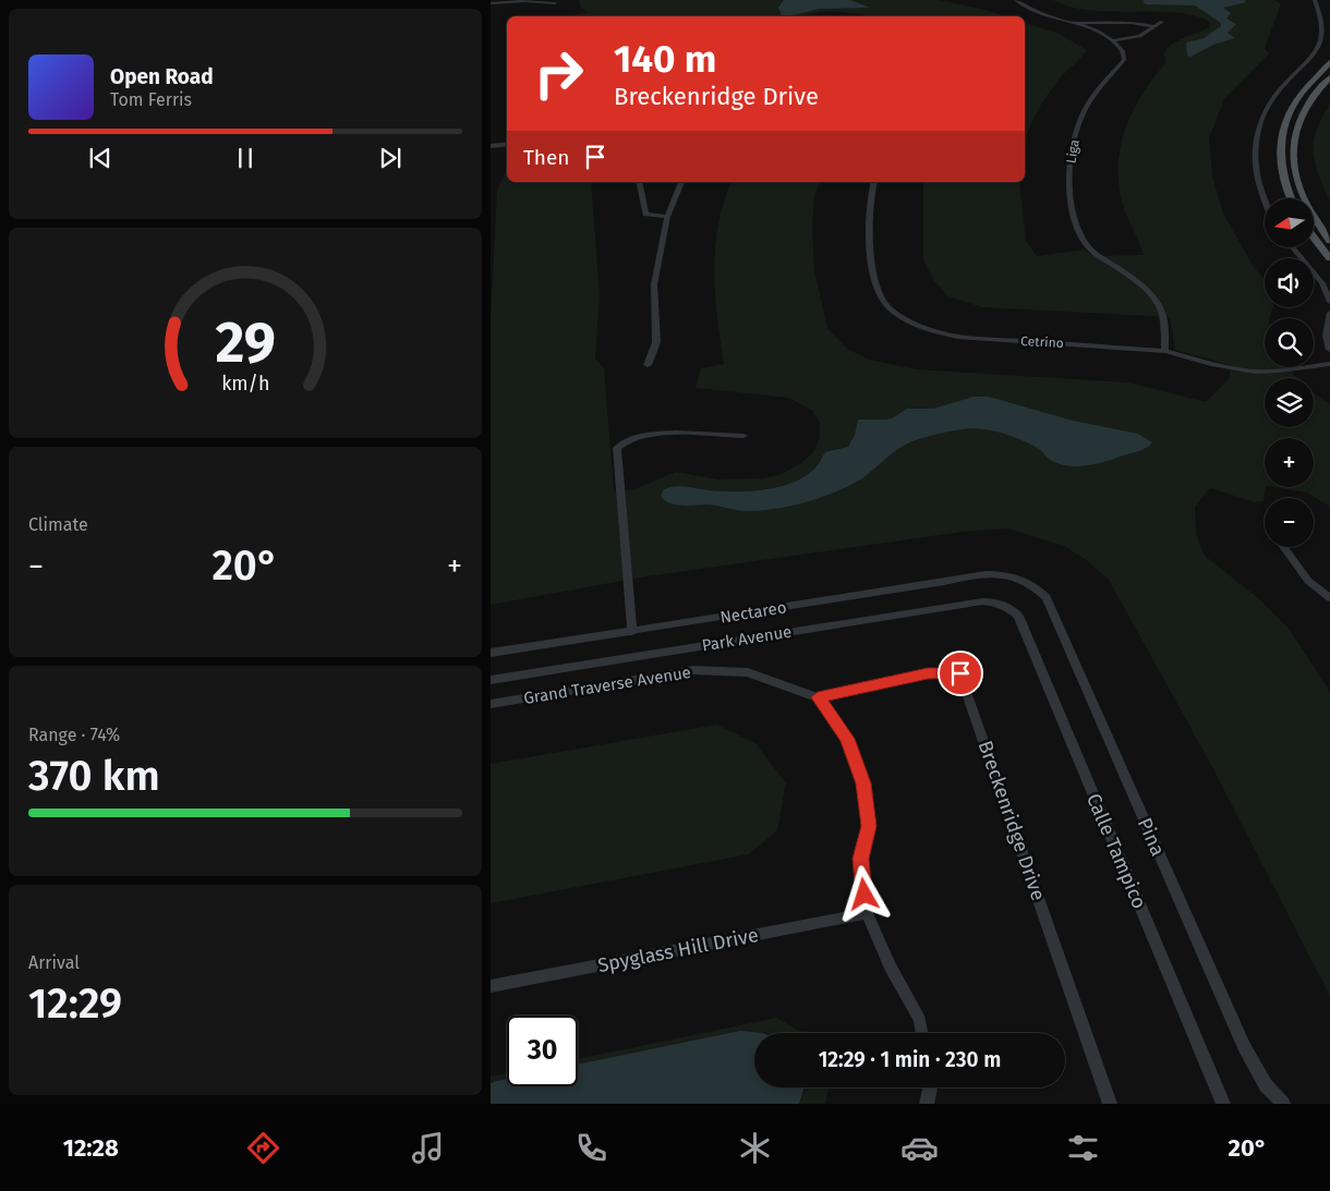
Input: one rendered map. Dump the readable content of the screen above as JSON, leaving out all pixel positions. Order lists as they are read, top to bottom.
{
  "streets": {
    "street": [
      "Liga",
      "Cetrino",
      "Nectareo",
      "Park Avenue",
      "Grand Traverse Avenue",
      "Breckenridge Drive",
      "Pina",
      "Calle Tampico",
      "Spyglass Hill Drive"
    ]
  },
  "crossings": [
    ["Liga", "Cetrino"],
    ["Nectareo", "Pina"],
    ["Park Avenue", "Calle Tampico"],
    ["Grand Traverse Avenue", "Breckenridge Drive"]
  ],
  "north": "left",
  "page": {
    "turn": ["140 m", "Breckenridge Drive"],
    "song": ["Open Road", "Tom Ferris"],
    "then": "Then",
    "map_buttons": ["+", "−"],
    "tile": [
      "Climate",
      ["Range · 74%", "370 km"],
      ["Arrival", "12:29"]
    ],
    "heat": ["−", "20°", "+"],
    "limit": "30",
    "trip": "12:29 · 1 min · 230 m",
    "tabs": ["12:28", "20°"],
    "gauge": ["29", "km/h"]
  }
}
